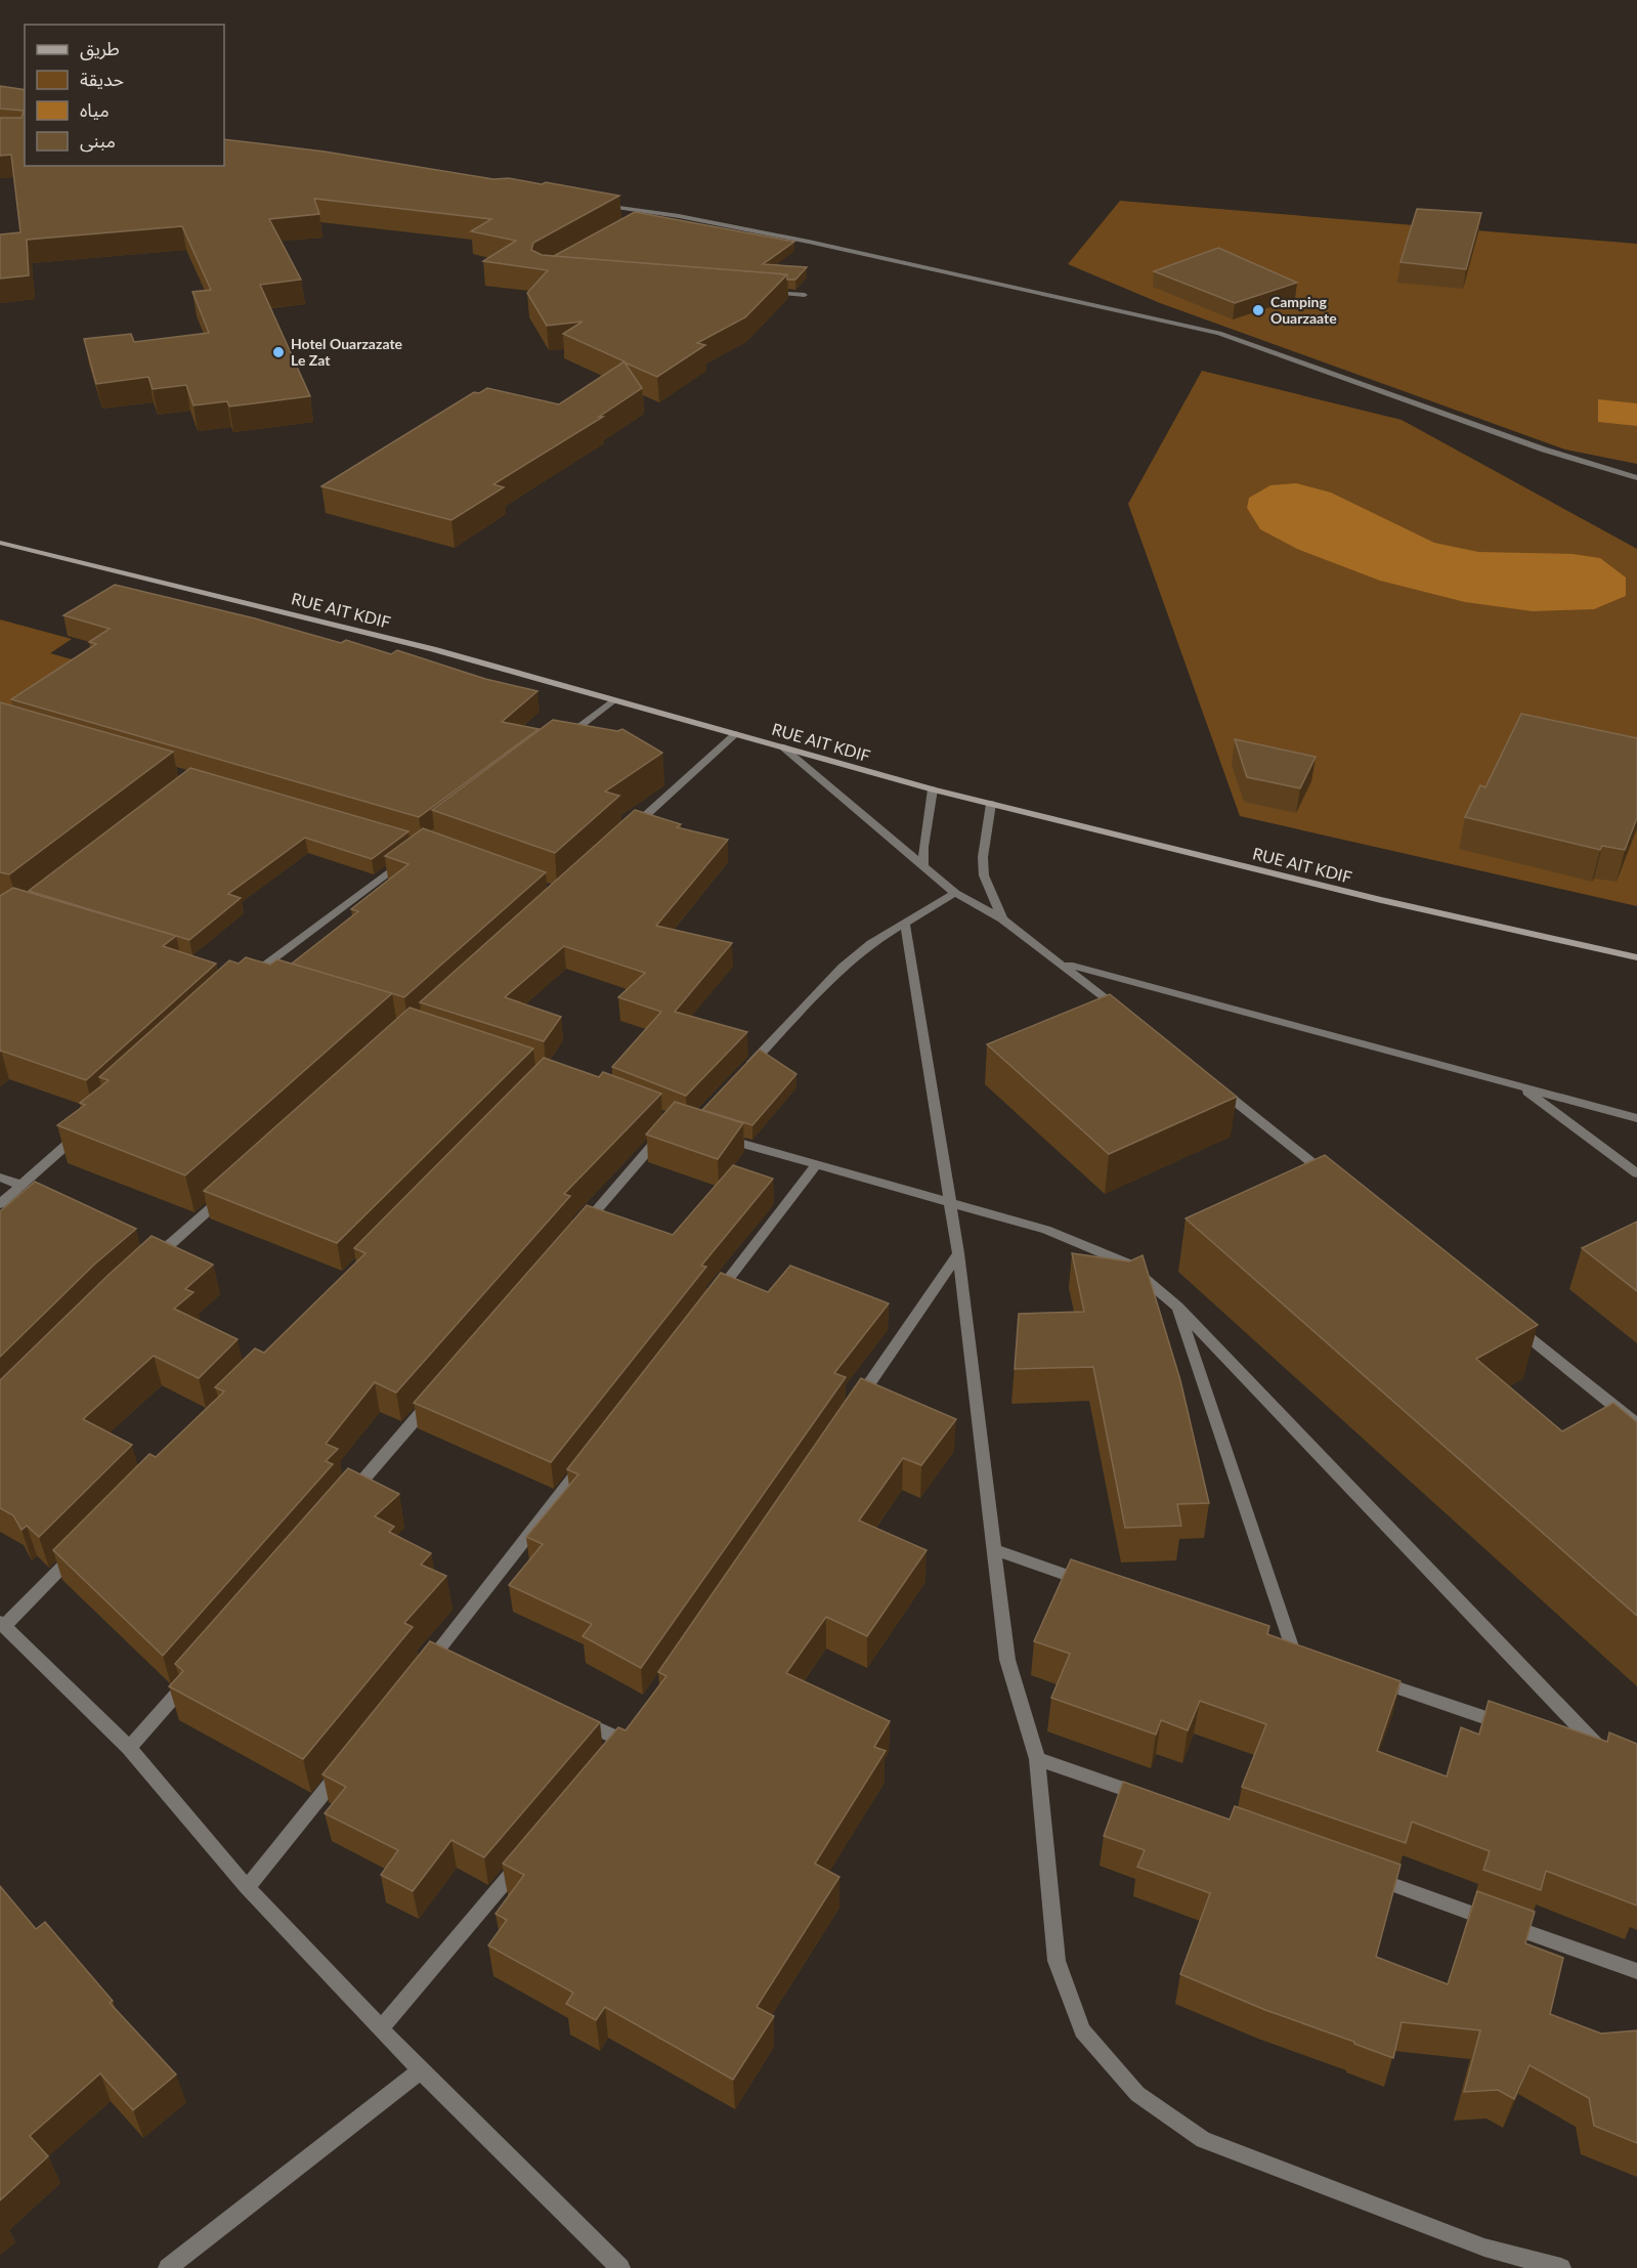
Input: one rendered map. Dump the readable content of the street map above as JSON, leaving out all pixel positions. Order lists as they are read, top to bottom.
{
  "streets": {
    "street": ["RUE AIT KDIF"]
  },
  "places": ["Camping Ouarzaate", "Hotel Ouarzazate Le Zat"],
  "legend": [
    "طريق",
    "حديقة",
    "مياه",
    "مبنى"
  ]
}
